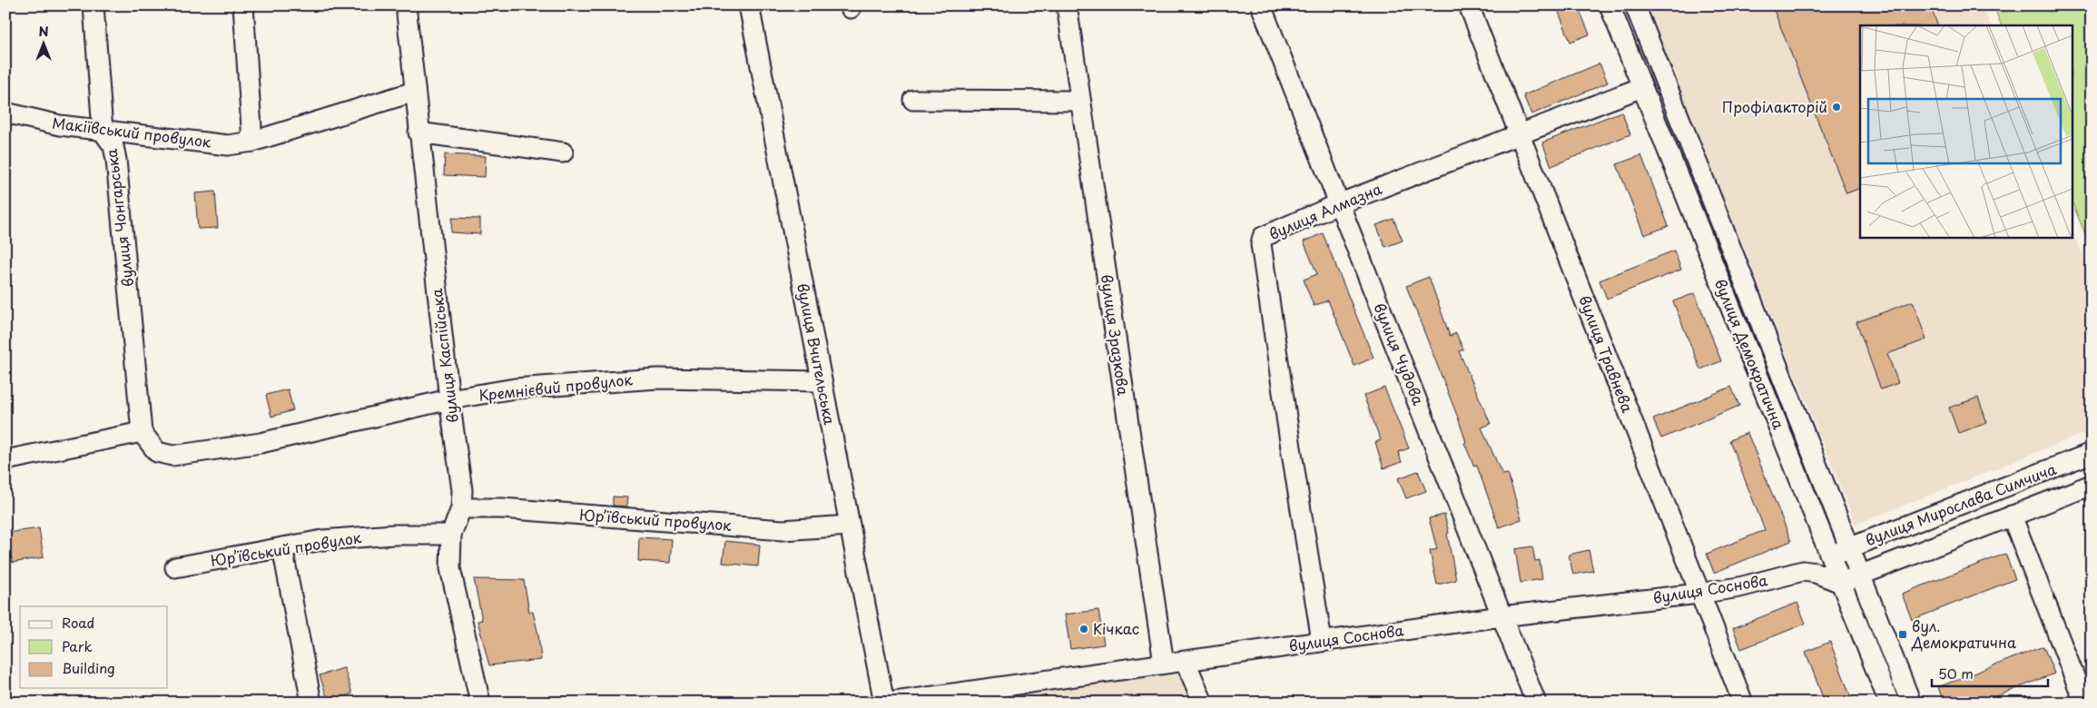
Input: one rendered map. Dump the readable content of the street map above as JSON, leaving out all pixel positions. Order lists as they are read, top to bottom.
{
  "streets": {
    "street": [
      "Макіївський провулок",
      "вулиця Алмазна",
      "вулиця Чонгарська",
      "вулиця Зразкова",
      "вулиця Вчительська",
      "вулиця Чудова",
      "вулиця Травнева",
      "вулиця Демократична",
      "вулиця Каспійська",
      "Кремнієвий провулок",
      "вулиця Мирослава Симчича",
      "Юр’ївський провулок",
      "вулиця Соснова"
    ]
  },
  "crossings": [
    ["Макіївський провулок", "вулиця Чонгарська"],
    ["Макіївський провулок", "вулиця Каспійська"],
    ["вулиця Алмазна", "вулиця Чудова"],
    ["вулиця Алмазна", "вулиця Травнева"],
    ["вулиця Алмазна", "вулиця Демократична"],
    ["вулиця Алмазна", "вулиця Соснова"],
    ["вулиця Чонгарська", "Кремнієвий провулок"],
    ["вулиця Зразкова", "вулиця Соснова"],
    ["вулиця Вчительська", "Кремнієвий провулок"],
    ["вулиця Вчительська", "Юр’ївський провулок"],
    ["вулиця Чудова", "вулиця Соснова"],
    ["вулиця Травнева", "вулиця Соснова"],
    ["вулиця Демократична", "вулиця Мирослава Симчича"],
    ["вулиця Каспійська", "Кремнієвий провулок"],
    ["вулиця Каспійська", "Юр’ївський провулок"],
    ["вулиця Мирослава Симчича", "вулиця Соснова"]
  ],
  "places": {
    "other": ["Профілакторій", "Кічкас"],
    "transit": ["вул. Демократична"]
  },
  "legend": ["Road", "Park", "Building"],
  "scale_bar": "50 m",
  "north": "top"
}
